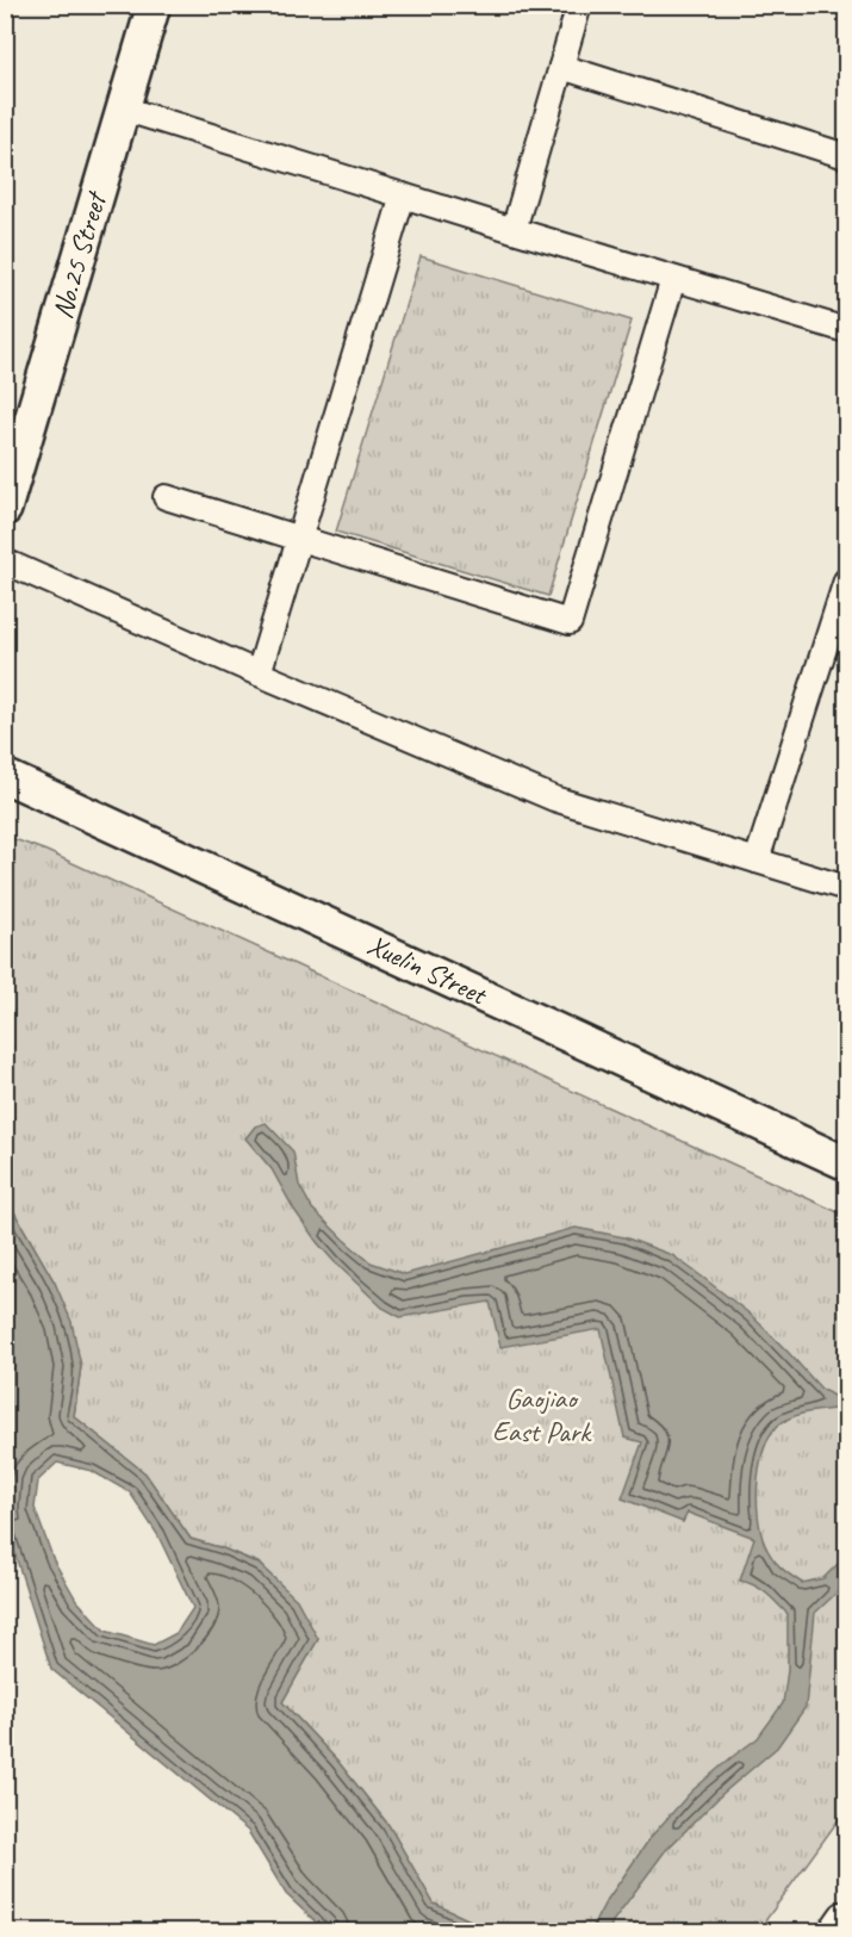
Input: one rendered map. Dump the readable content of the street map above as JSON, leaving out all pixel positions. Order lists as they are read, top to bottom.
{
  "streets": {
    "main road": ["No.25 Street", "Xuelin Street"]
  },
  "parks": ["Gaojiao East Park"]
}
